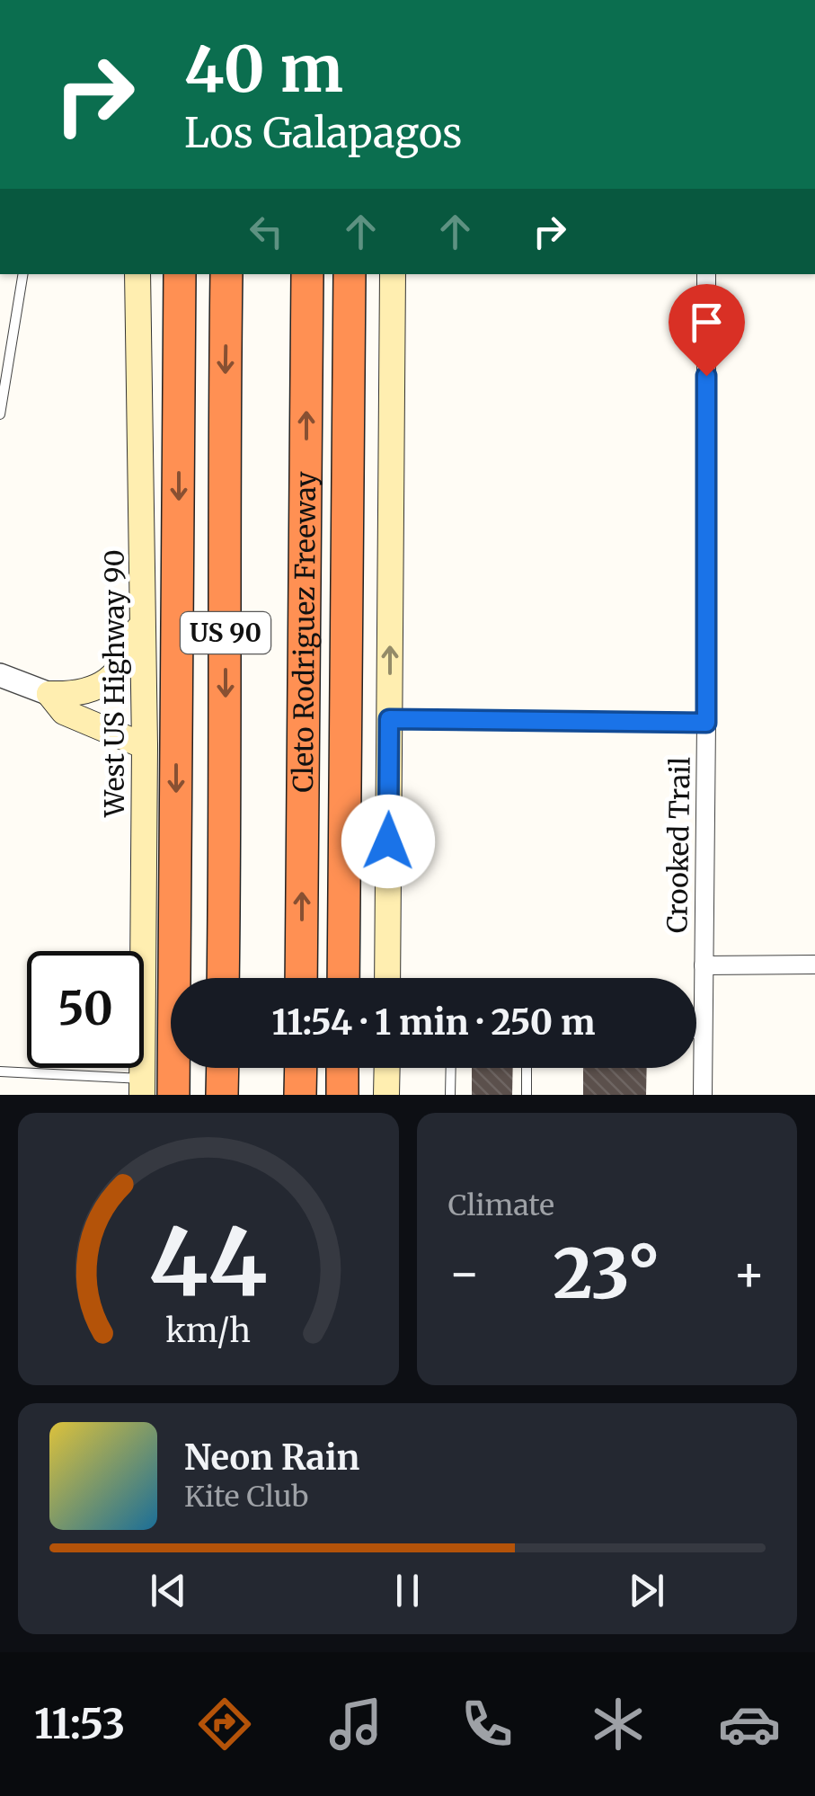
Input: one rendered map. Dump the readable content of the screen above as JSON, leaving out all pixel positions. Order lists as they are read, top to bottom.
{
  "streets": {
    "highway": ["US 90", "Cleto Rodriguez Freeway"],
    "main road": ["West US Highway 90"],
    "street": ["Crooked Trail"]
  },
  "page": {
    "turn": ["40 m", "Los Galapagos"],
    "limit": "50",
    "trip": "11:54 · 1 min · 250 m",
    "tile": "Climate",
    "heat": ["−", "23°", "+"],
    "song": ["Neon Rain", "Kite Club"],
    "tabs": "11:53",
    "gauge": ["44", "km/h"]
  }
}
